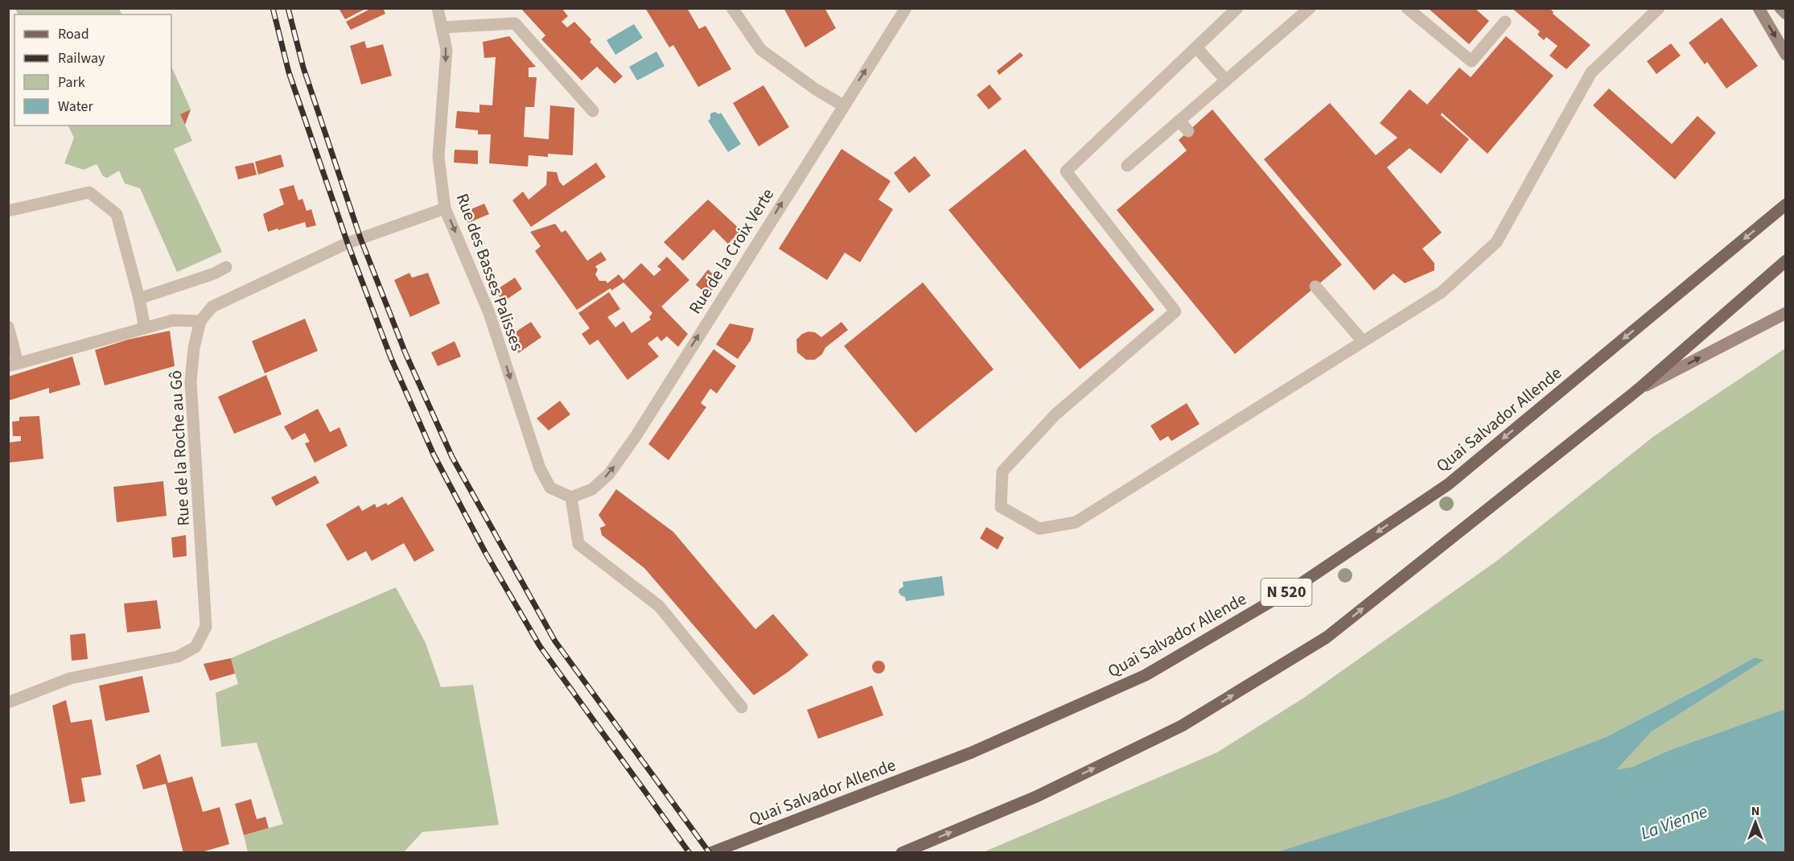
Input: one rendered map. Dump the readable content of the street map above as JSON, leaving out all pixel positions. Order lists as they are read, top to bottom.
{
  "streets": {
    "main road": ["Quai Salvador Allende", "N 520"],
    "street": ["Rue de la Croix Verte", "Rue des Basses Palisses", "Rue de la Roche au Gô"]
  },
  "crossings": [
    ["Rue de la Croix Verte", "Rue des Basses Palisses"]
  ],
  "one_way": ["Rue de la Croix Verte", "Rue des Basses Palisses"],
  "water": ["La Vienne"],
  "legend": [
    "Road",
    "Railway",
    "Park",
    "Water"
  ],
  "north": "top"
}
